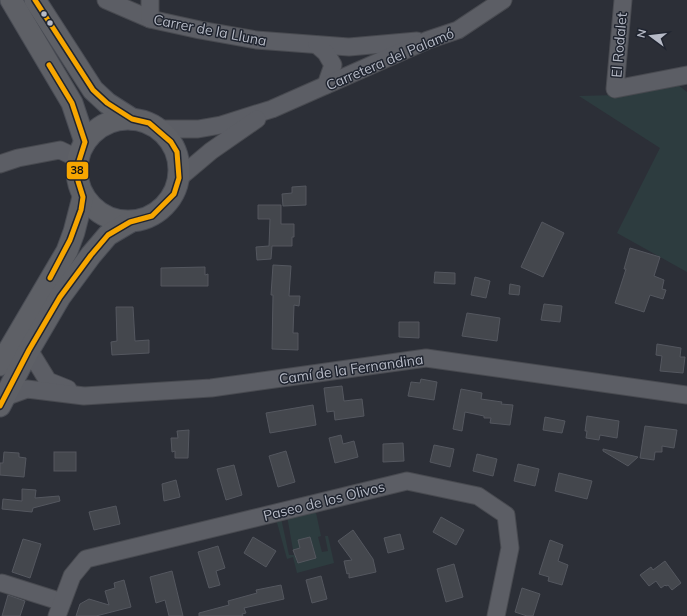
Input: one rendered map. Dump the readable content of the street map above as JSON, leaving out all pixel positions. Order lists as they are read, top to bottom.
{
  "streets": {
    "street": [
      "Carrer de la Lluna",
      "El Rodalet",
      "Carretera del Palamó",
      "Camí de la Fernandina",
      "Paseo de los Olivos"
    ]
  },
  "crossings": [
    ["Carrer de la Lluna", "Carretera del Palamó"]
  ],
  "lines": ["transit line 38"],
  "north": "left"
}
